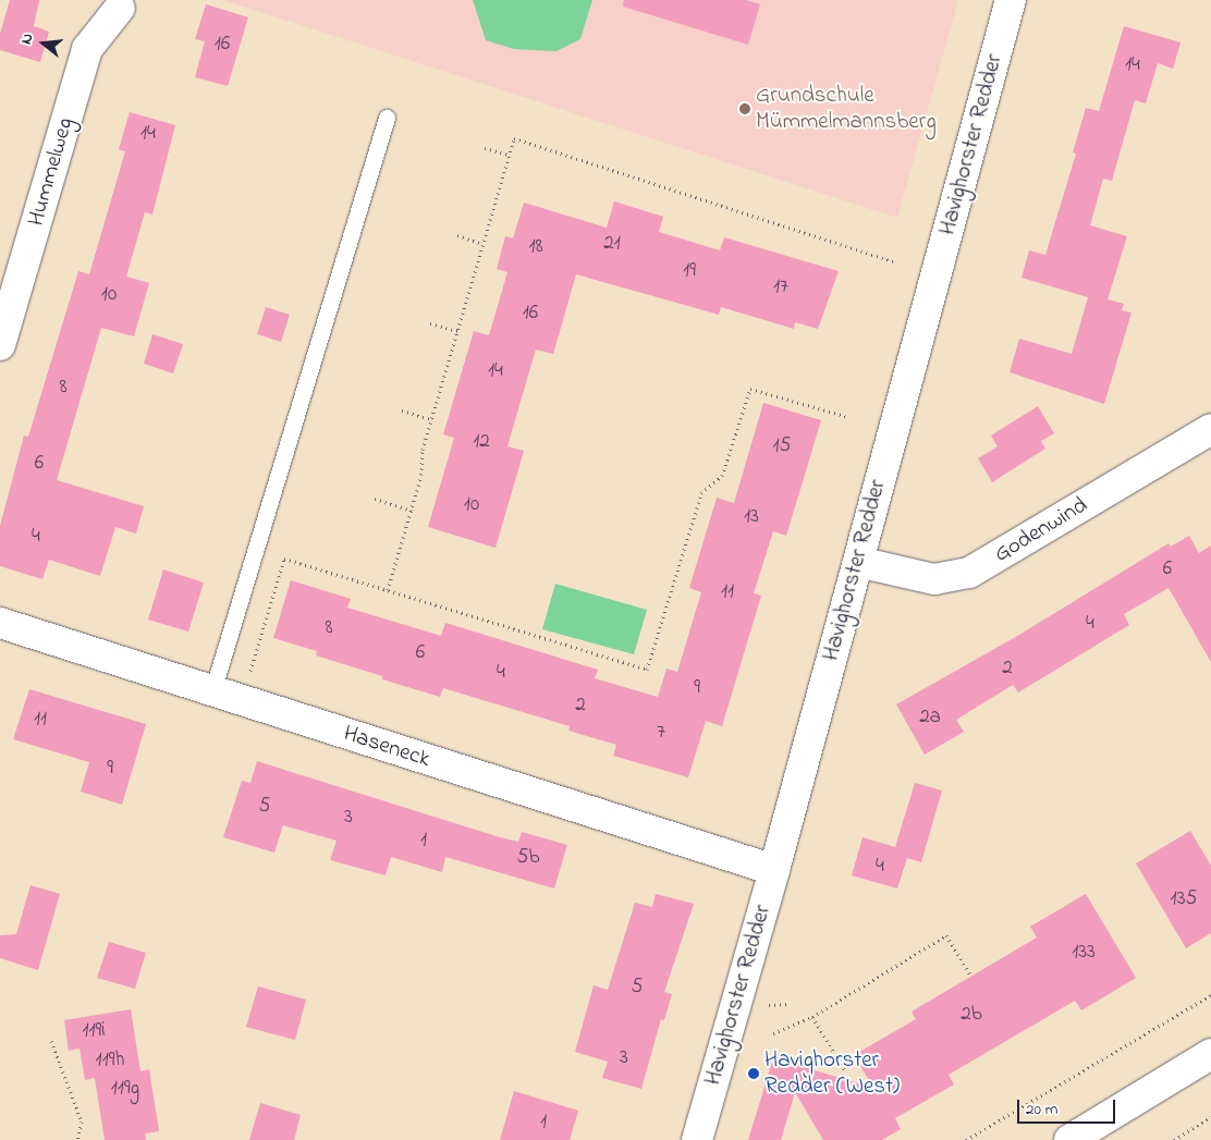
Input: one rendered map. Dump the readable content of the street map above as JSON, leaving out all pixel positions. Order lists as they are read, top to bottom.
{
  "streets": {
    "street": [
      "Havighorster Redder",
      "Hummelweg",
      "Godenwind",
      "Haseneck"
    ]
  },
  "crossings": [
    ["Havighorster Redder", "Godenwind"],
    ["Havighorster Redder", "Haseneck"]
  ],
  "places": ["Grundschule Mümmelmannsberg", "Havighorster Redder (West)"],
  "house_numbers": [
    "16",
    "14",
    "14",
    "21",
    "18",
    "19",
    "17",
    "10",
    "16",
    "14",
    "8",
    "12",
    "15",
    "6",
    "10",
    "13",
    "4",
    "6",
    "11",
    "4",
    "8",
    "6",
    "2",
    "4",
    "9",
    "2",
    "2a",
    "11",
    "7",
    "9",
    "5",
    "3",
    "1",
    "5b",
    "4",
    "135",
    "133",
    "5",
    "2b",
    "119i",
    "3",
    "119h",
    "119g",
    "1"
  ],
  "scale_bar": "20 m",
  "north": "left"
}
